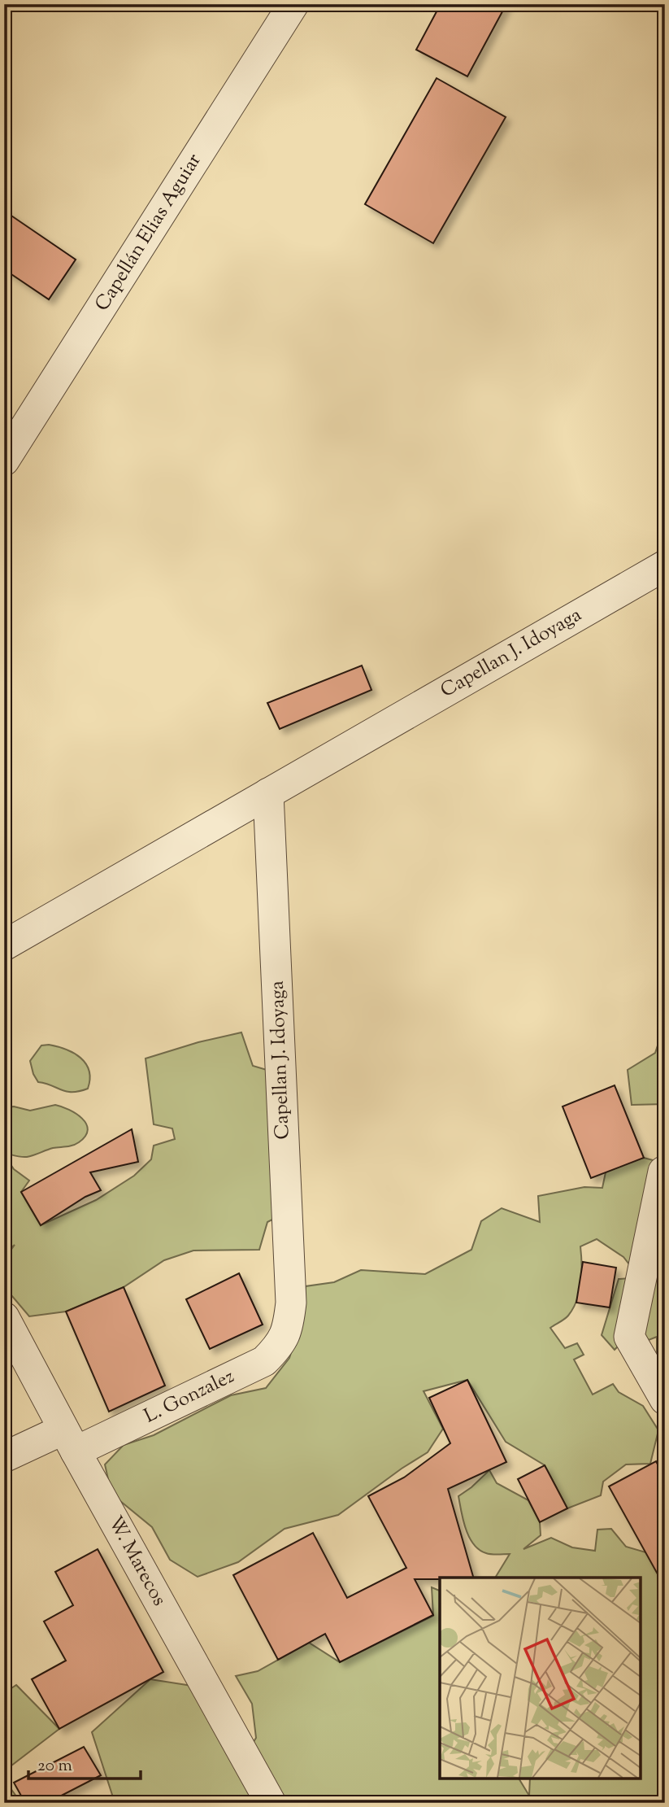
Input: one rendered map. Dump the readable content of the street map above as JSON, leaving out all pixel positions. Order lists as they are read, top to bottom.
{
  "streets": {
    "street": [
      "Capellán Elias Aguiar",
      "Capellan J. Idoyaga",
      "L. Gonzalez",
      "W. Marecos"
    ]
  },
  "crossings": [
    ["Capellan J. Idoyaga", "L. Gonzalez"],
    ["L. Gonzalez", "W. Marecos"]
  ],
  "scale_bar": "20 m"
}
